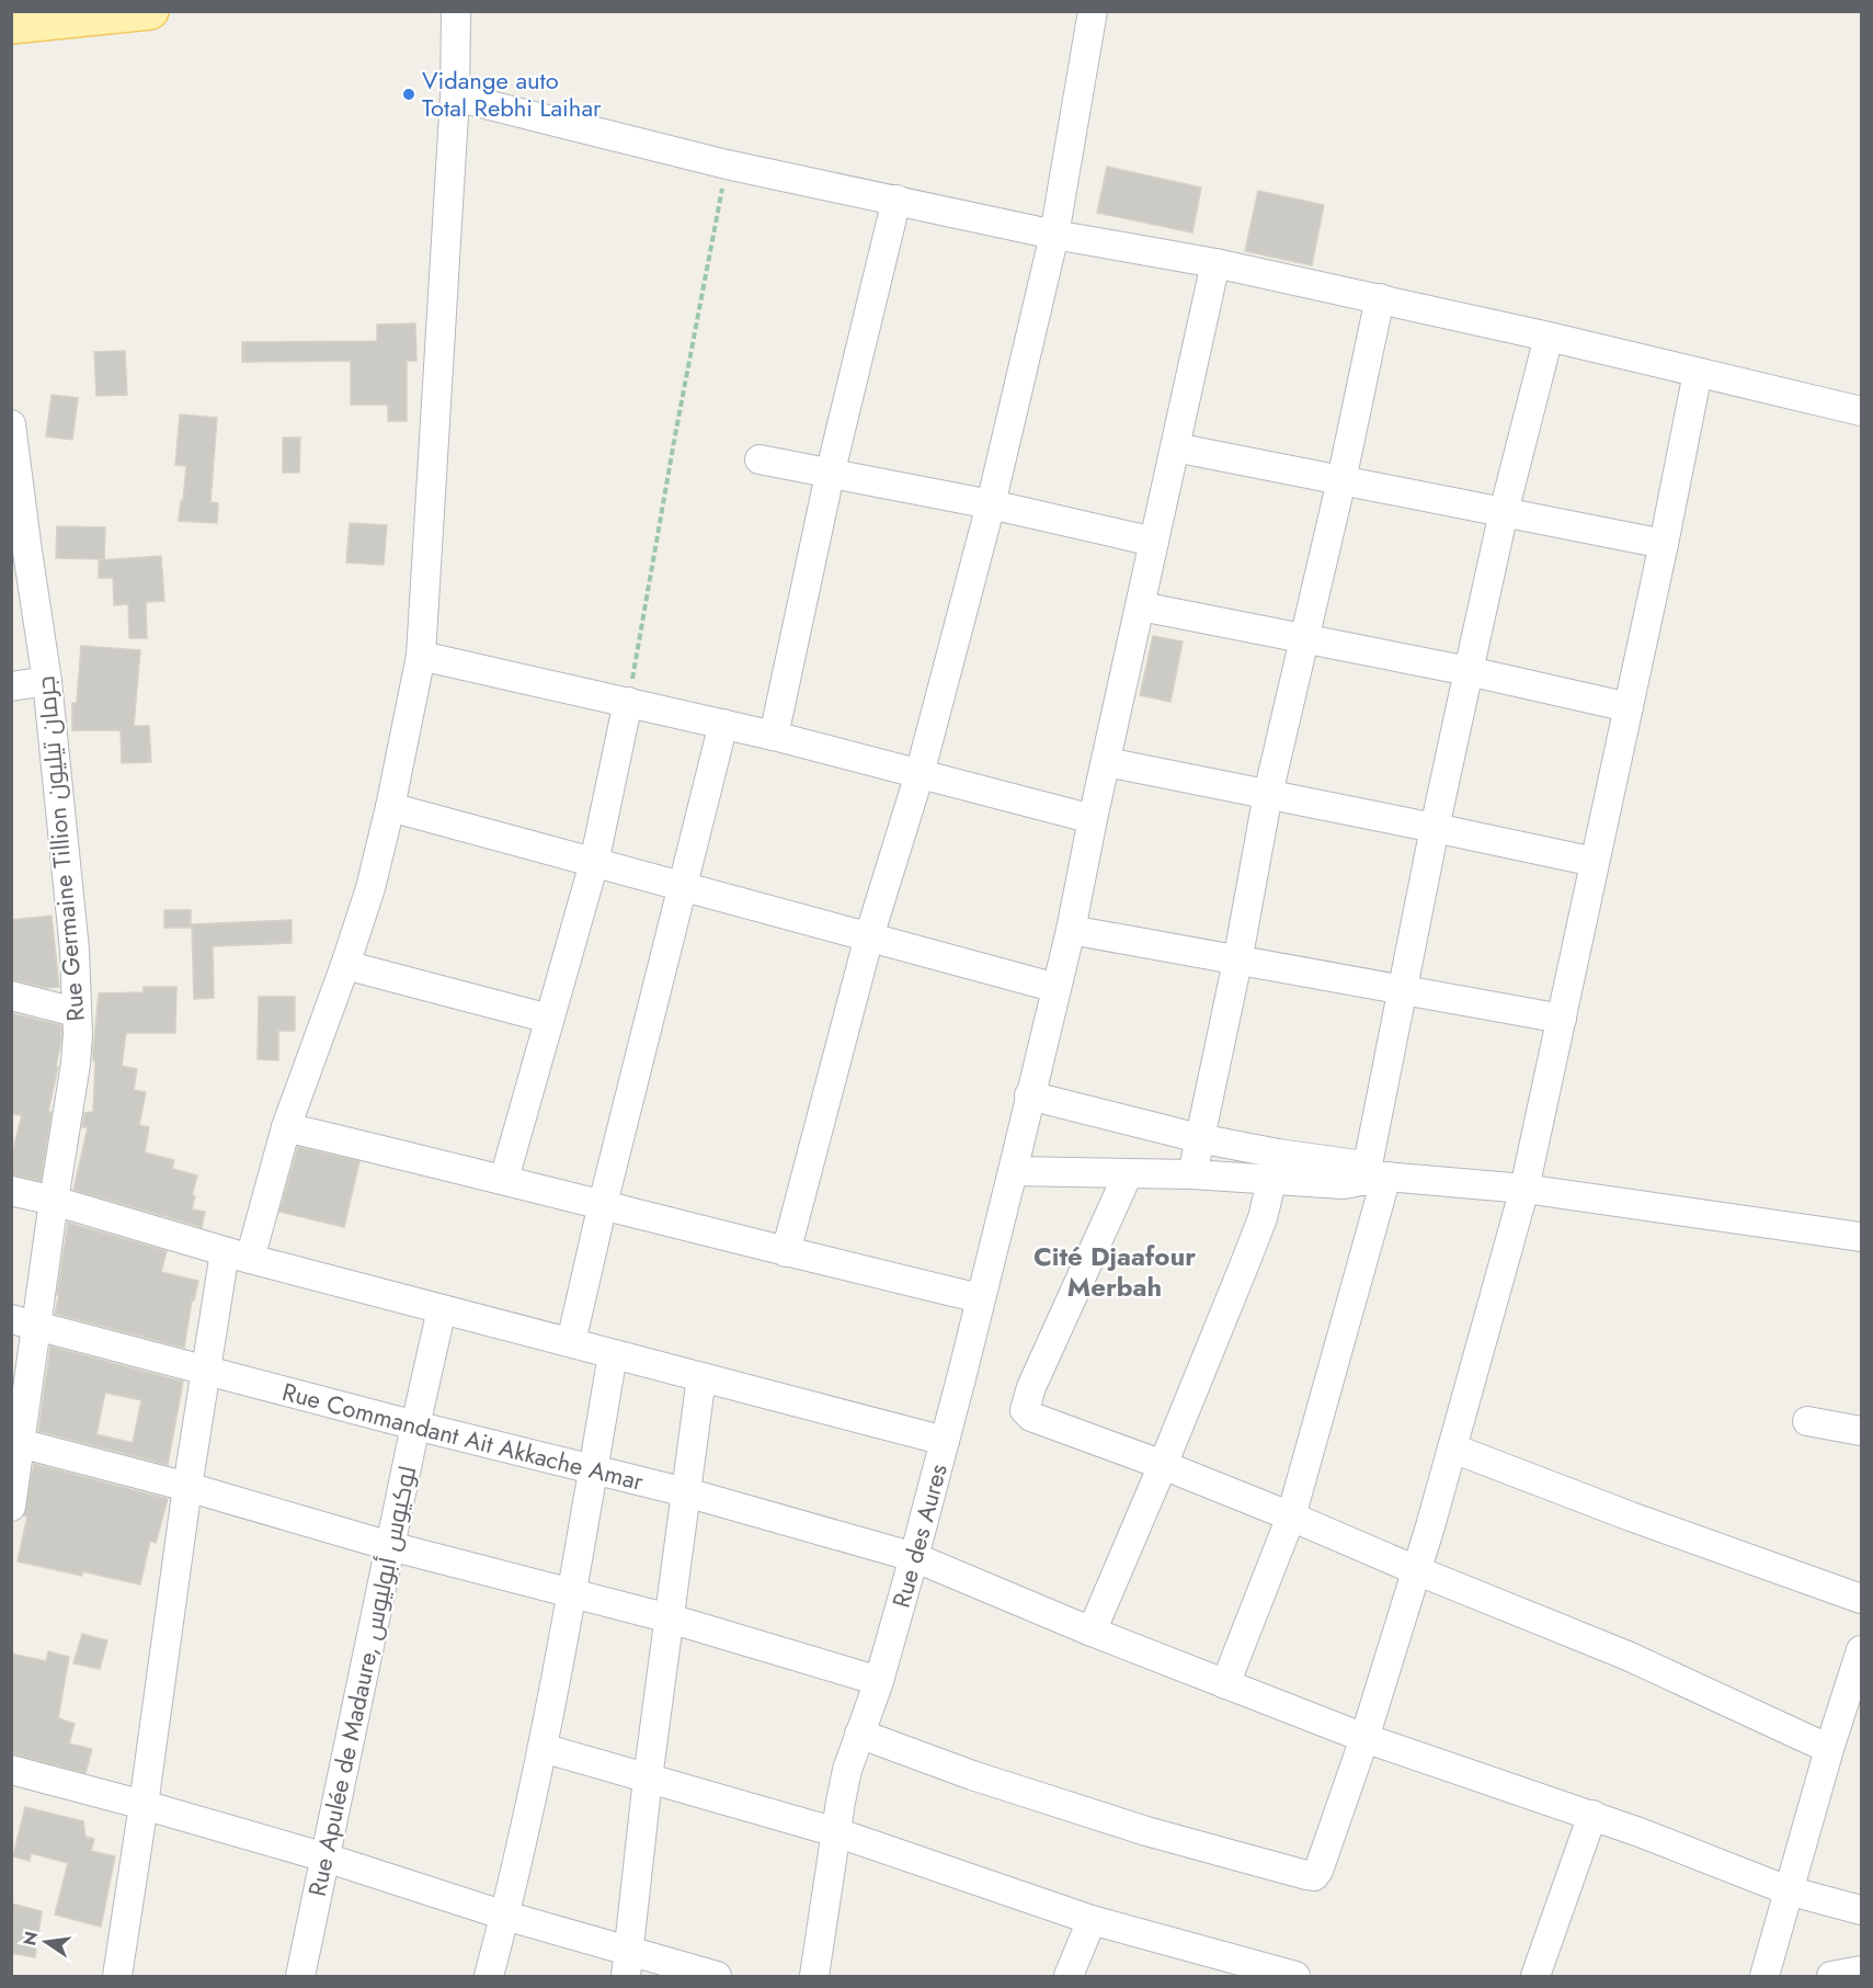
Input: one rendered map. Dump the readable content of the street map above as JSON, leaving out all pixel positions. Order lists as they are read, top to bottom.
{
  "streets": {
    "street": [
      "Rue Germaine Tillion جرمان تيليون",
      "Rue Commandant Ait Akkache Amar",
      "Rue des Aures",
      "Rue Apulée de Madaure, لوكيوس أبوليوس"
    ]
  },
  "crossings": [
    ["Rue Germaine Tillion جرمان تيليون", "Rue Commandant Ait Akkache Amar"],
    ["Rue Commandant Ait Akkache Amar", "Rue des Aures"],
    ["Rue Commandant Ait Akkache Amar", "Rue Apulée de Madaure, لوكيوس أبوليوس"]
  ],
  "districts": ["Cité Djaafour Merbah"],
  "places": ["Vidange auto Total Rebhi Laihar"],
  "north": "left"
}
